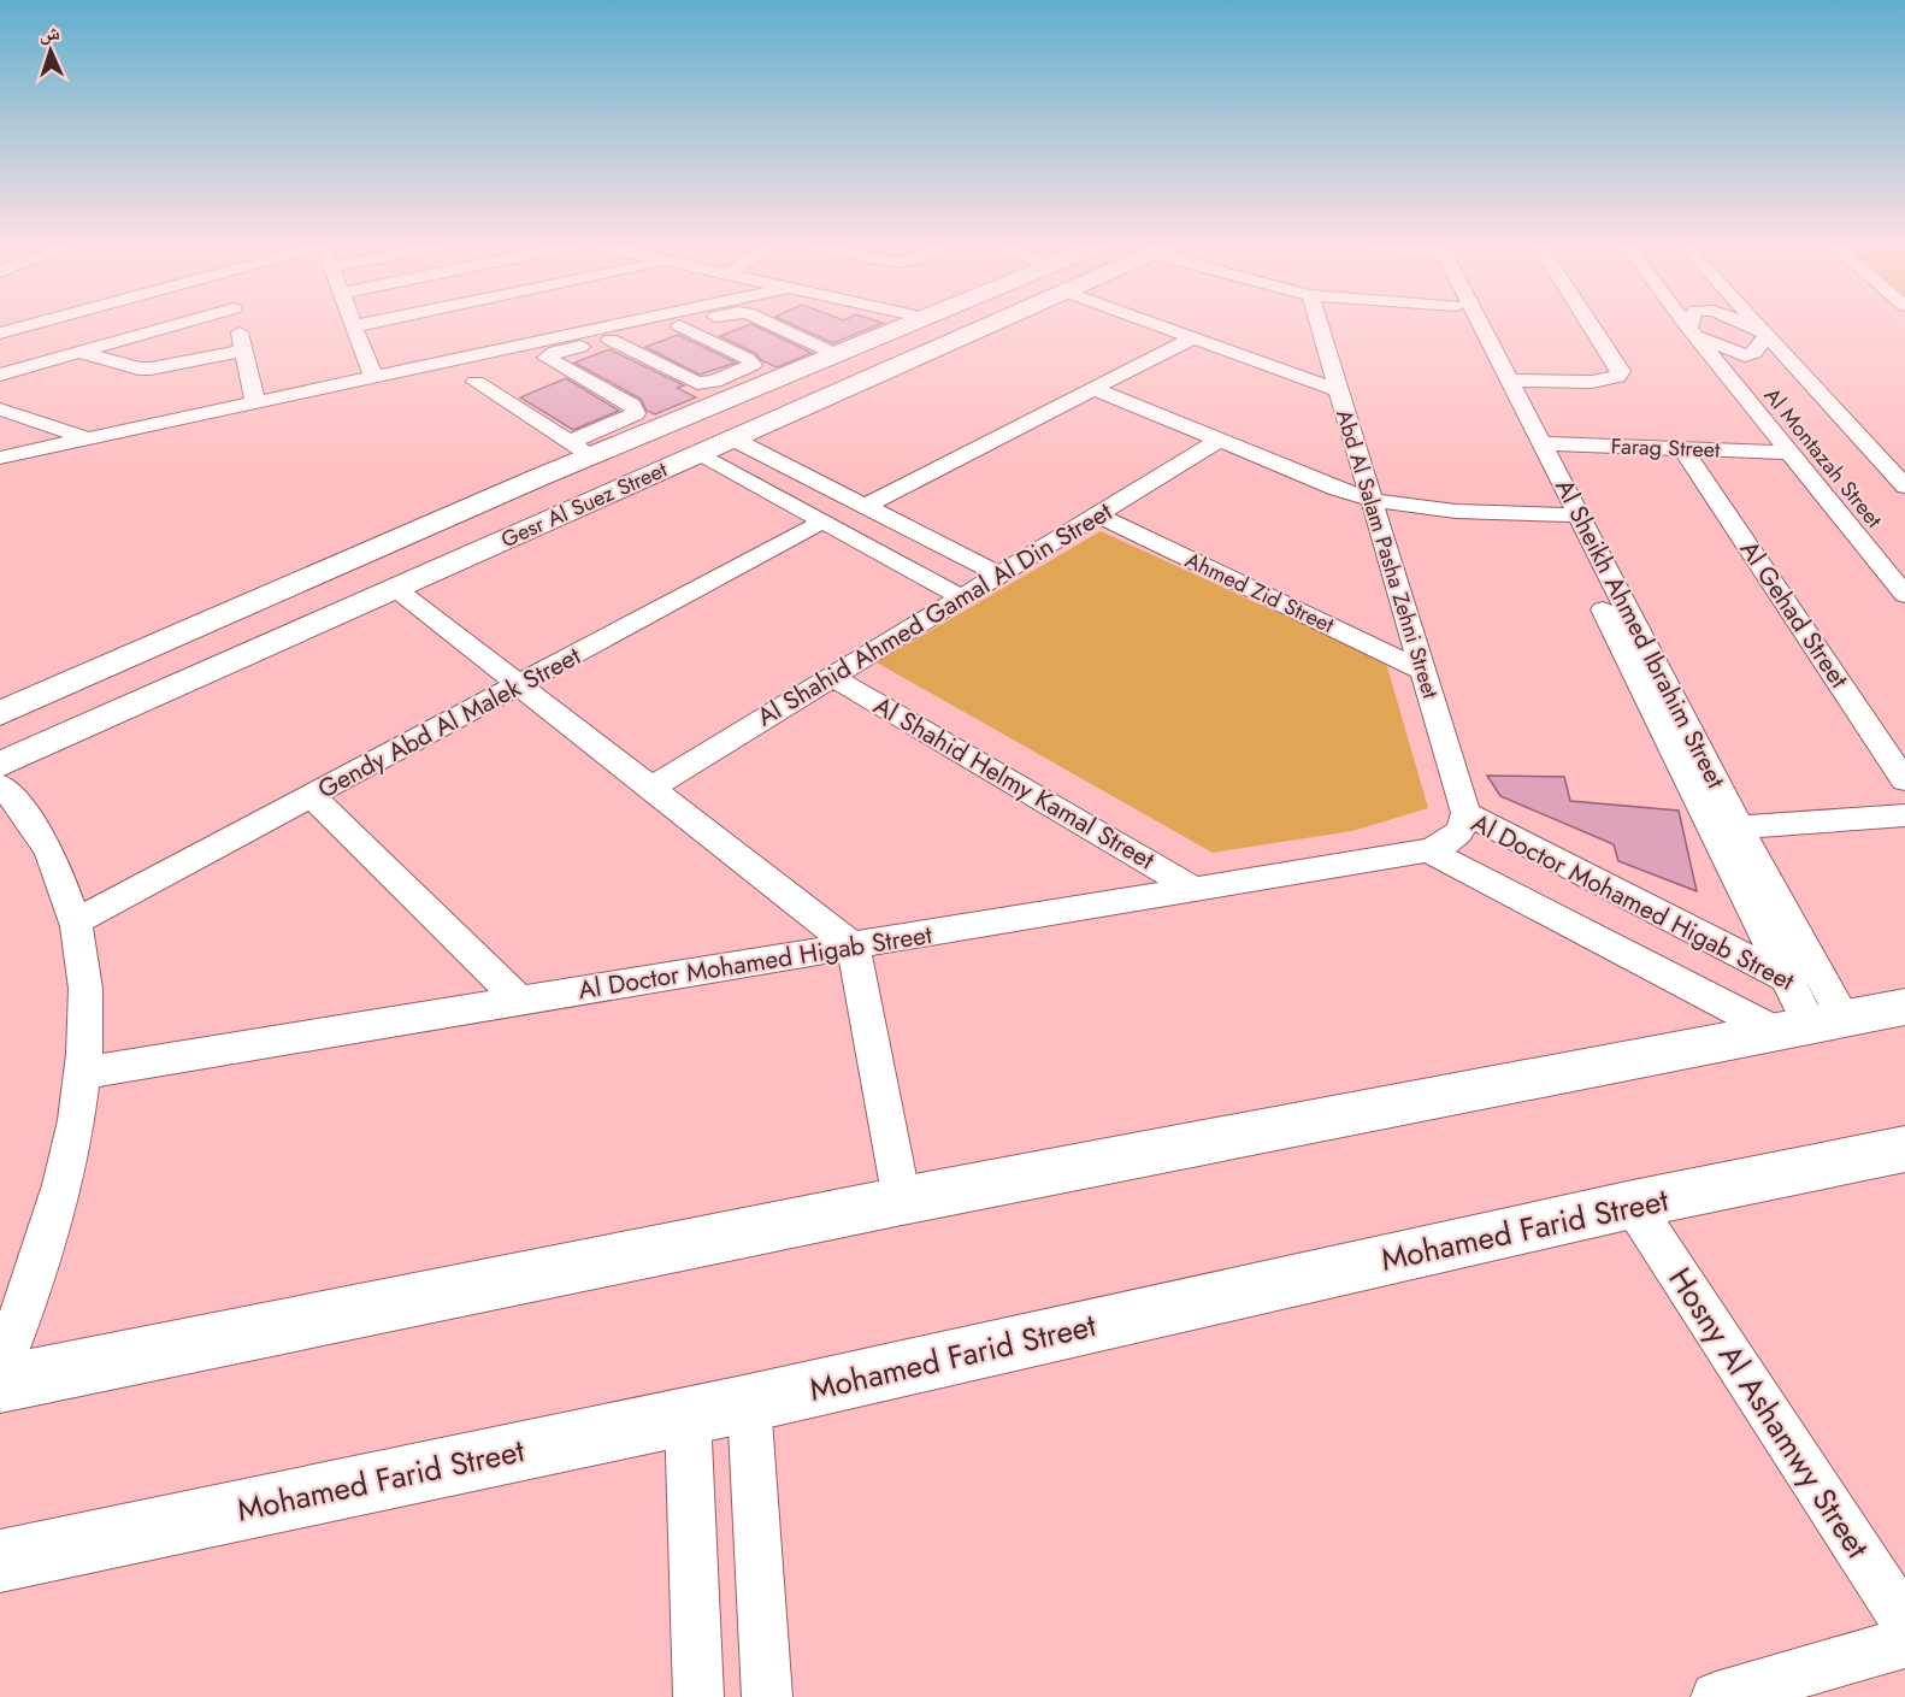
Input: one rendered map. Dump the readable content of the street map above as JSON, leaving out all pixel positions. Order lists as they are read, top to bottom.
{
  "streets": {
    "main road": ["Gesr Al Suez Street", "Mohamed Farid Street"],
    "street": [
      "Farag Street",
      "Al Montazah Street",
      "Abd Al Salam Pasha Zehni Street",
      "Ahmed Zid Street",
      "Al Shahid Ahmed Gamal Al Din Street",
      "Al Gehad Street",
      "Al Sheikh Ahmed Ibrahim Street",
      "Gendy Abd Al Malek Street",
      "Al Shahid Helmy Kamal Street",
      "Al Doctor Mohamed Higab Street",
      "Hosny Al Ashamwy Street"
    ]
  },
  "crossings": [
    ["Farag Street", "Al Montazah Street"],
    ["Farag Street", "Al Gehad Street"],
    ["Farag Street", "Al Sheikh Ahmed Ibrahim Street"],
    ["Abd Al Salam Pasha Zehni Street", "Ahmed Zid Street"],
    ["Abd Al Salam Pasha Zehni Street", "Al Doctor Mohamed Higab Street"],
    ["Ahmed Zid Street", "Al Shahid Ahmed Gamal Al Din Street"],
    ["Al Shahid Ahmed Gamal Al Din Street", "Al Shahid Helmy Kamal Street"],
    ["Al Sheikh Ahmed Ibrahim Street", "Al Doctor Mohamed Higab Street"],
    ["Al Shahid Helmy Kamal Street", "Al Doctor Mohamed Higab Street"],
    ["Mohamed Farid Street", "Hosny Al Ashamwy Street"]
  ],
  "north": "top"
}
